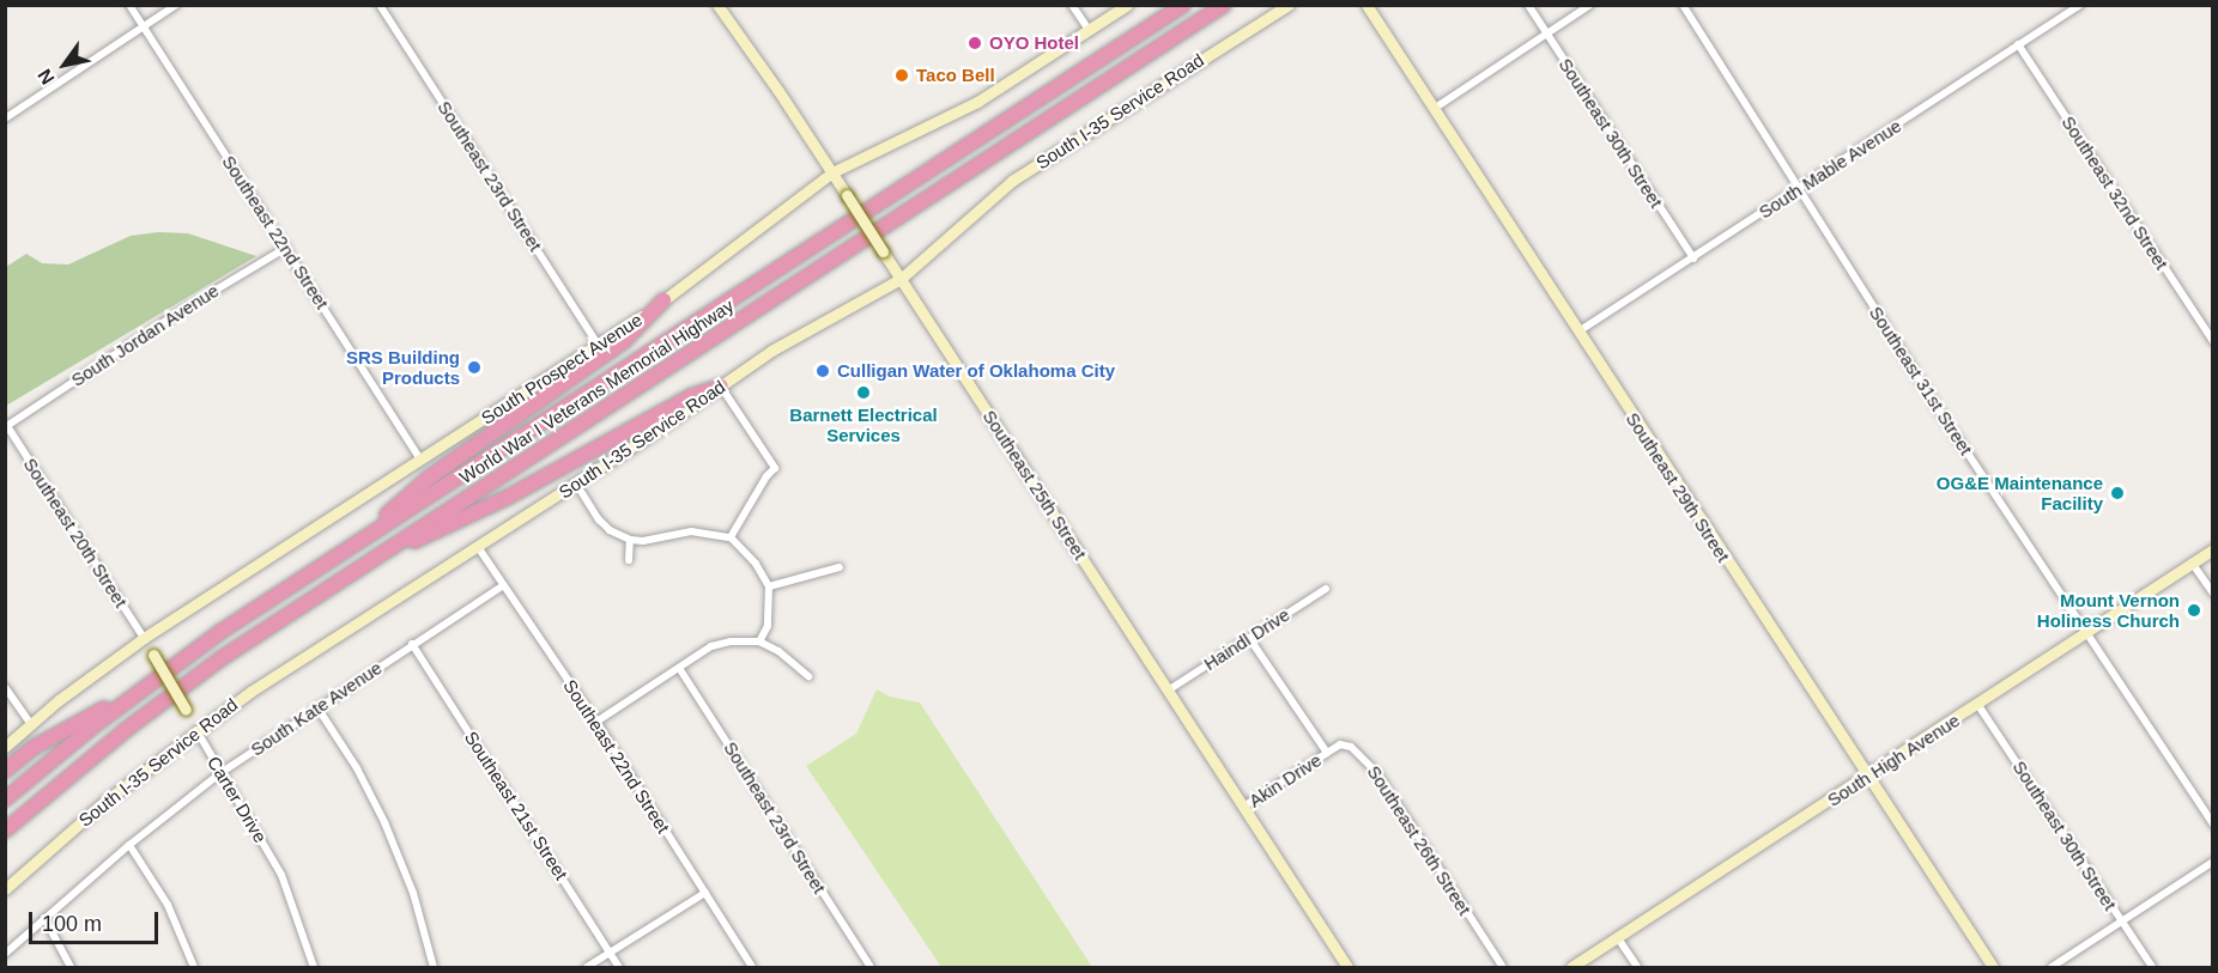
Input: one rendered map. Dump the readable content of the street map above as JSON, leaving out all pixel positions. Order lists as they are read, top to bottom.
{
  "streets": {
    "highway": ["World War I Veterans Memorial Highway"],
    "main road": [
      "South I-35 Service Road",
      "South Prospect Avenue",
      "Southeast 25th Street",
      "Southeast 29th Street",
      "South High Avenue",
      "Carter Drive"
    ],
    "street": [
      "Southeast 30th Street",
      "South Mable Avenue",
      "Southeast 23rd Street",
      "Southeast 32nd Street",
      "Southeast 22nd Street",
      "South Jordan Avenue",
      "Southeast 31st Street",
      "Southeast 20th Street",
      "Haindl Drive",
      "South Kate Avenue",
      "Akin Drive",
      "Southeast 21st Street",
      "Southeast 26th Street"
    ]
  },
  "crossings": [
    ["South I-35 Service Road", "Southeast 22nd Street"],
    ["South I-35 Service Road", "Southeast 25th Street"],
    ["South I-35 Service Road", "Carter Drive"],
    ["Southeast 30th Street", "South Mable Avenue"],
    ["Southeast 30th Street", "South High Avenue"],
    ["South Mable Avenue", "Southeast 32nd Street"],
    ["South Mable Avenue", "Southeast 31st Street"],
    ["South Mable Avenue", "Southeast 29th Street"],
    ["Southeast 23rd Street", "South Prospect Avenue"],
    ["Southeast 22nd Street", "South Jordan Avenue"],
    ["Southeast 22nd Street", "South Prospect Avenue"],
    ["Southeast 22nd Street", "South Kate Avenue"],
    ["South Jordan Avenue", "Southeast 20th Street"],
    ["South Prospect Avenue", "Southeast 25th Street"],
    ["South Prospect Avenue", "Southeast 20th Street"],
    ["South Prospect Avenue", "Carter Drive"],
    ["Southeast 31st Street", "South High Avenue"],
    ["Southeast 25th Street", "Haindl Drive"],
    ["Southeast 25th Street", "Akin Drive"],
    ["Southeast 29th Street", "South High Avenue"],
    ["Southeast 20th Street", "Carter Drive"],
    ["South Kate Avenue", "Carter Drive"],
    ["South Kate Avenue", "Southeast 21st Street"],
    ["Akin Drive", "Southeast 26th Street"]
  ],
  "places": [
    "OYO Hotel",
    "Taco Bell",
    "SRS Building Products",
    "Culligan Water of Oklahoma City",
    "Barnett Electrical Services",
    "OG&E Maintenance Facility",
    "Mount Vernon Holiness Church"
  ],
  "scale_bar": "100 m",
  "north": "bottom left"
}
